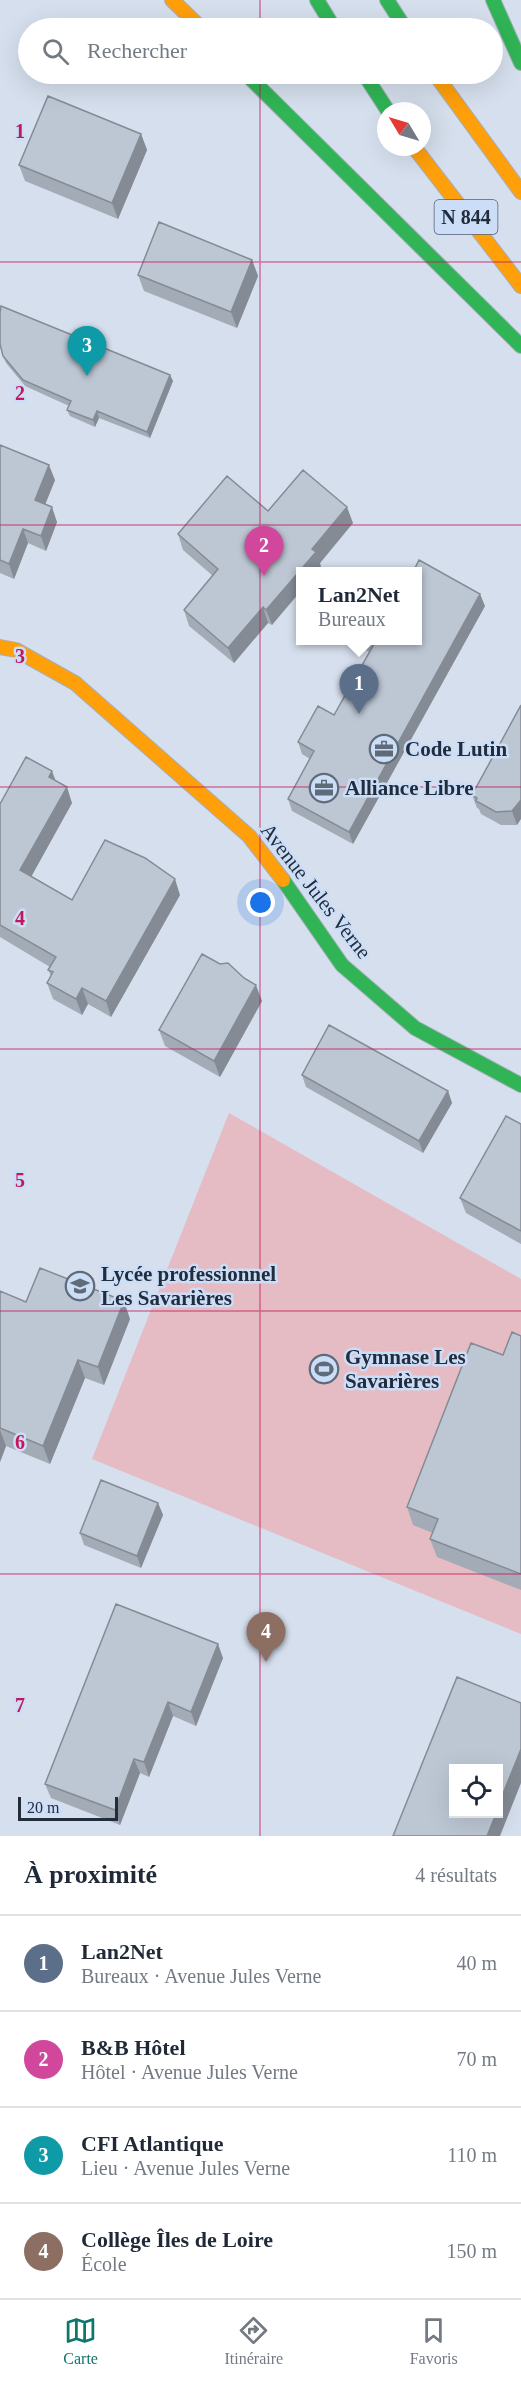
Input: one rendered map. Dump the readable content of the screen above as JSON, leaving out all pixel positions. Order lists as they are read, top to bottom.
{
  "streets": {
    "main road": ["N 844", "Avenue Jules Verne"]
  },
  "places": {
    "office": ["Code Lutin", "Alliance Libre"],
    "school or university": ["Lycée professionnel Les Savarières"],
    "sports": ["Gymnase Les Savarières"]
  },
  "scale_bar": "20 m",
  "north": "top left",
  "page": {
    "search": "Rechercher",
    "pins": [
      "3",
      "2",
      "1",
      "4"
    ],
    "popup": ["Lan2Net", "Bureaux"],
    "scale": "20 m",
    "heading": ["À proximité", "4 résultats"],
    "list": [
      {
        "mark": "1",
        "name": "Lan2Net",
        "note": "Bureaux · Avenue Jules Verne",
        "value": "40 m"
      },
      {
        "mark": "2",
        "name": "B&B Hôtel",
        "note": "Hôtel · Avenue Jules Verne",
        "value": "70 m"
      },
      {
        "mark": "3",
        "name": "CFI Atlantique",
        "note": "Lieu · Avenue Jules Verne",
        "value": "110 m"
      },
      {
        "mark": "4",
        "name": "Collège Îles de Loire",
        "note": "École",
        "value": "150 m"
      }
    ],
    "nav": ["Carte", "Itinéraire", "Favoris"]
  },
  "grid": {
    "rows": [
      "1",
      "2",
      "3",
      "4",
      "5",
      "6",
      "7"
    ]
  }
}
